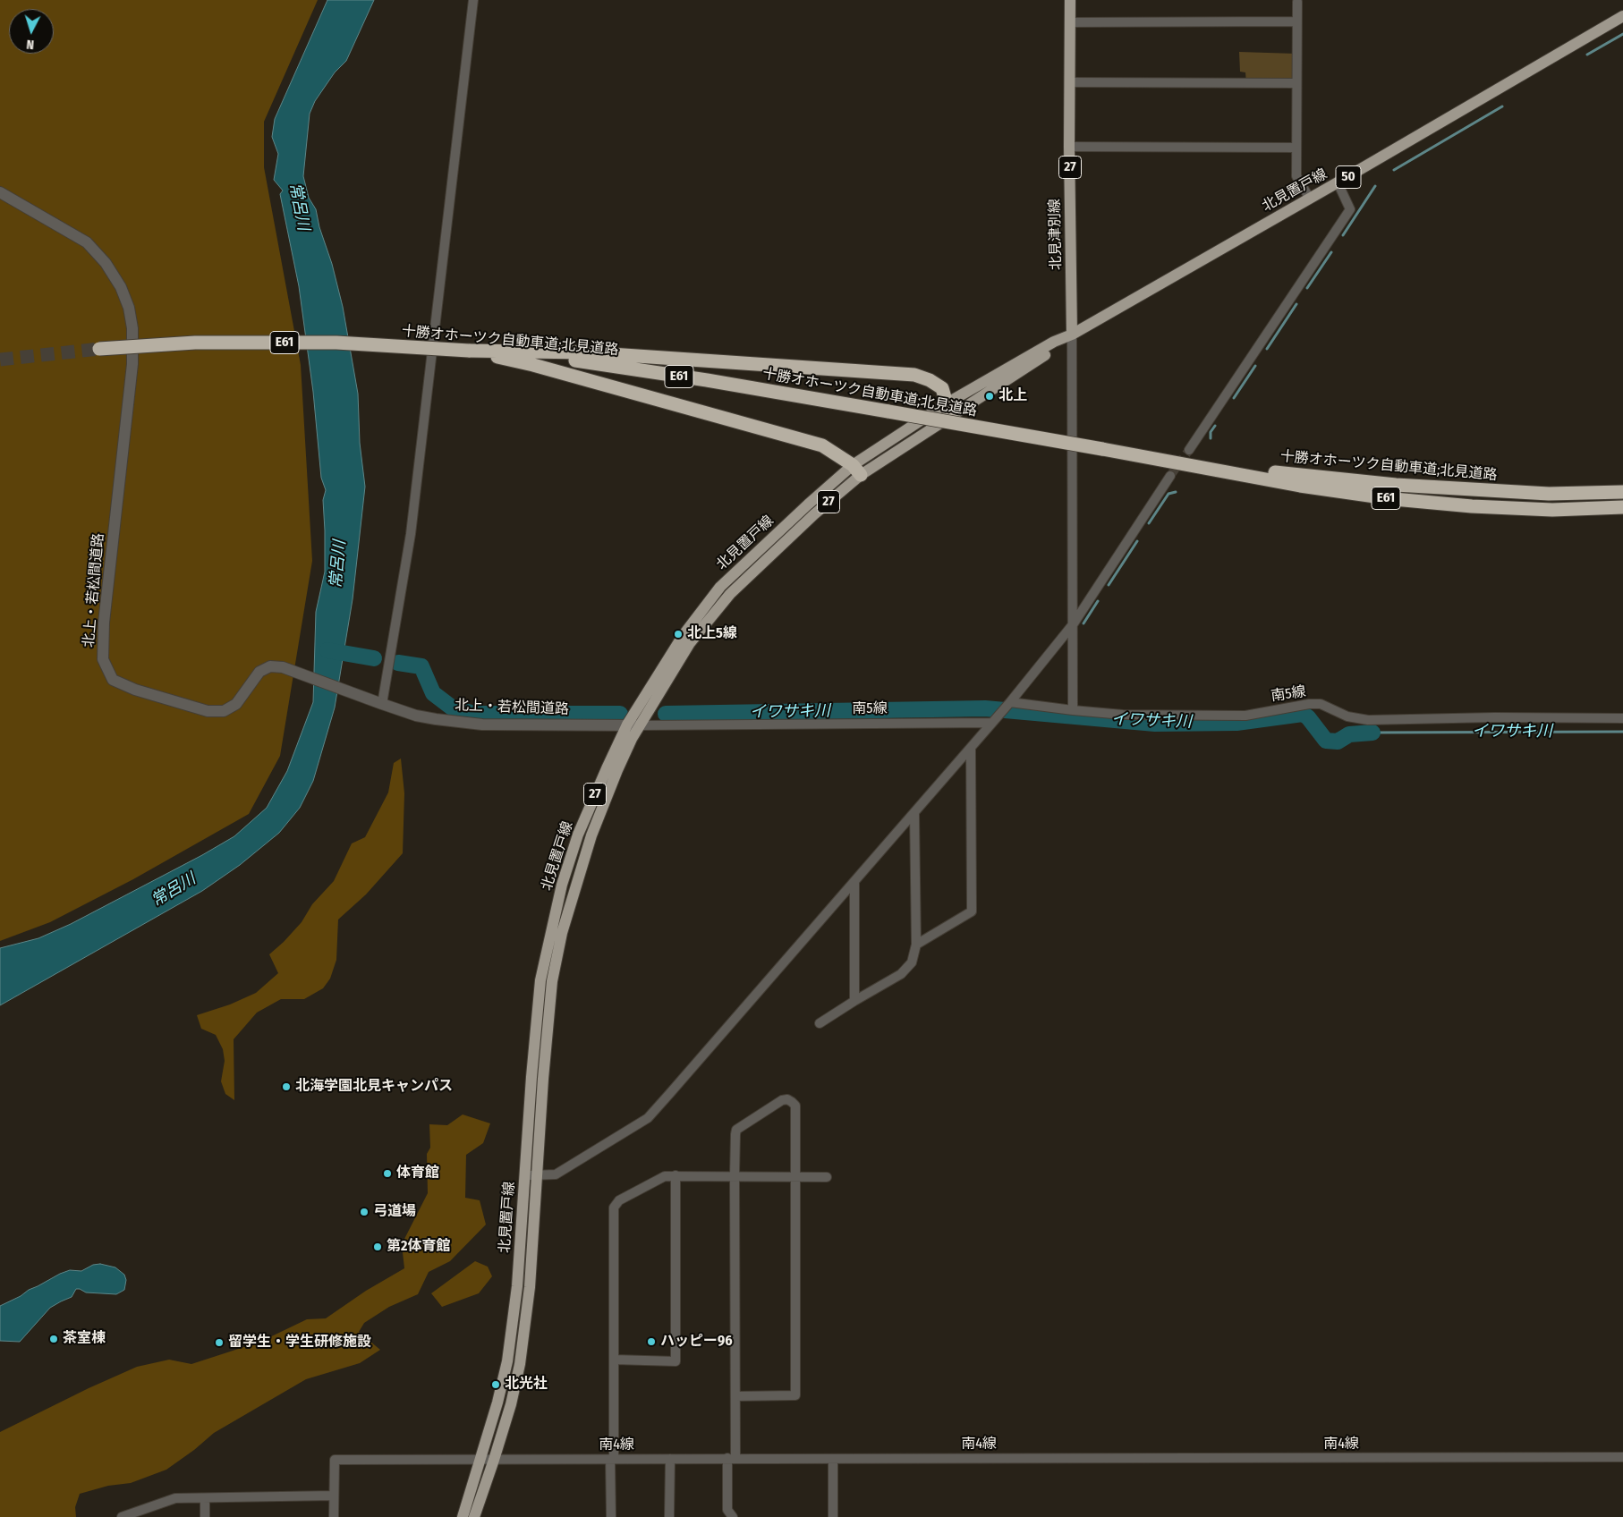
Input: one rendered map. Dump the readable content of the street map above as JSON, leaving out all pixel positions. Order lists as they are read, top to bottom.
{
  "streets": {
    "highway": ["十勝オホーツク自動車道;北見道路", "E61"],
    "main road": [
      "27",
      "50",
      "北見置戸線",
      "北見津別線"
    ],
    "street": ["北上・若松間道路", "南5線", "南4線"]
  },
  "crossings": [
    ["北見置戸線", "北見津別線"],
    ["北見置戸線", "北上・若松間道路"],
    ["北見置戸線", "南5線"],
    ["北見置戸線", "南4線"],
    ["北上・若松間道路", "南5線"]
  ],
  "water": ["常呂川", "イワサキ川"],
  "places": [
    "北上",
    "北上5線",
    "北海学園北見キャンパス",
    "体育館",
    "弓道場",
    "第2体育館",
    "茶室棟",
    "ハッピー96",
    "留学生・学生研修施設",
    "北光社"
  ],
  "north": "bottom"
}
